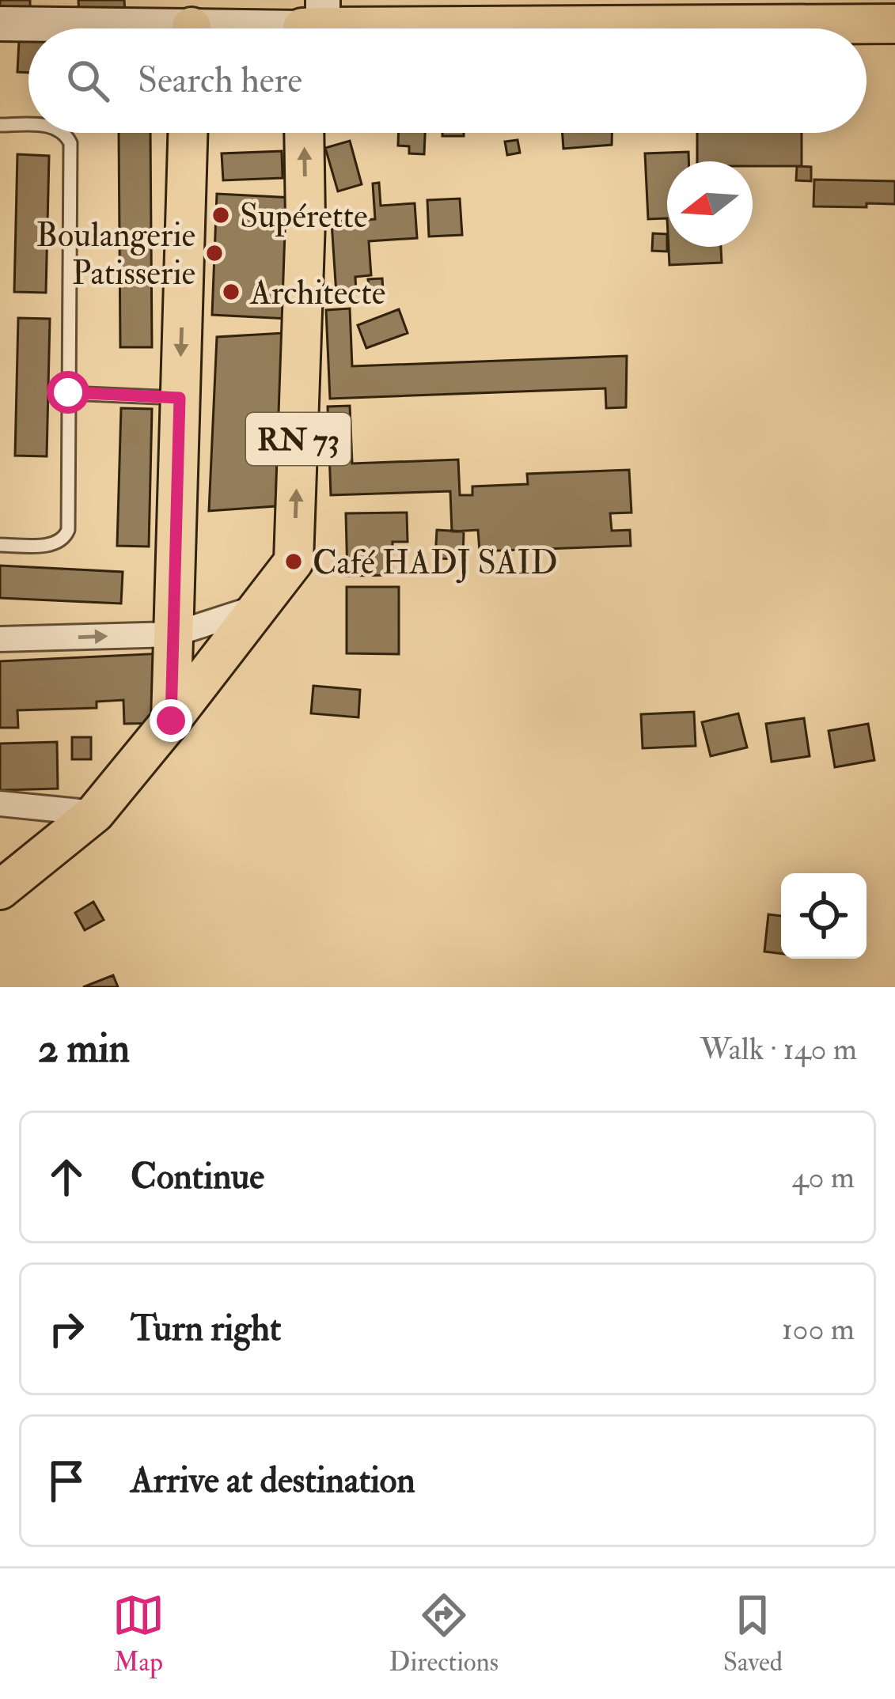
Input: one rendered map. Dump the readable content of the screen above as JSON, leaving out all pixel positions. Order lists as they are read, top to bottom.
{
  "streets": {
    "main road": ["RN 73"]
  },
  "places": [
    "Supérette",
    "Boulangerie Patisserie",
    "Architecte",
    "Café HADJ SAID"
  ],
  "north": "left",
  "page": {
    "search": "Search here",
    "heading": ["2 min", "Walk · 140 m"],
    "list": [
      ["Continue", "40 m"],
      ["Turn right", "100 m"],
      "Arrive at destination"
    ],
    "nav": ["Map", "Directions", "Saved"]
  }
}
